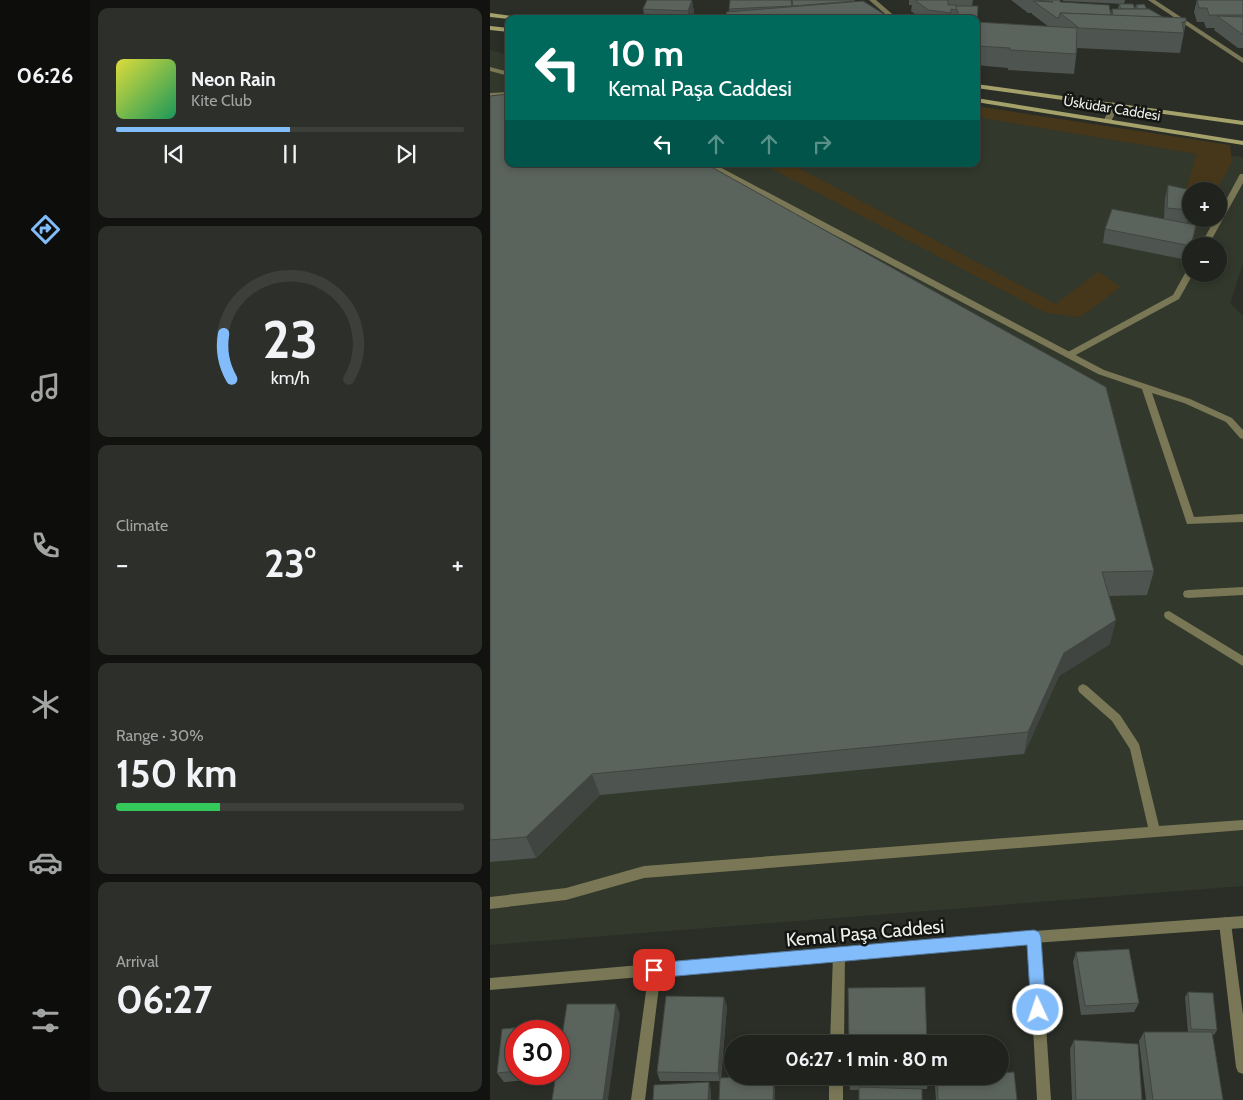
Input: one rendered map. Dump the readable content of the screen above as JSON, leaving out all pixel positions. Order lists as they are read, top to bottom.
{
  "streets": {
    "main road": ["Üsküdar Caddesi"],
    "street": ["Kemal Paşa Caddesi"]
  },
  "page": {
    "tabs": "06:26",
    "turn": ["10 m", "Kemal Paşa Caddesi"],
    "song": ["Neon Rain", "Kite Club"],
    "map_buttons": ["+", "−"],
    "tile": [
      "Climate",
      ["Range · 30%", "150 km"],
      ["Arrival", "06:27"]
    ],
    "heat": ["−", "23°", "+"],
    "limit": "30",
    "trip": "06:27 · 1 min · 80 m",
    "gauge": ["23", "km/h"]
  }
}
